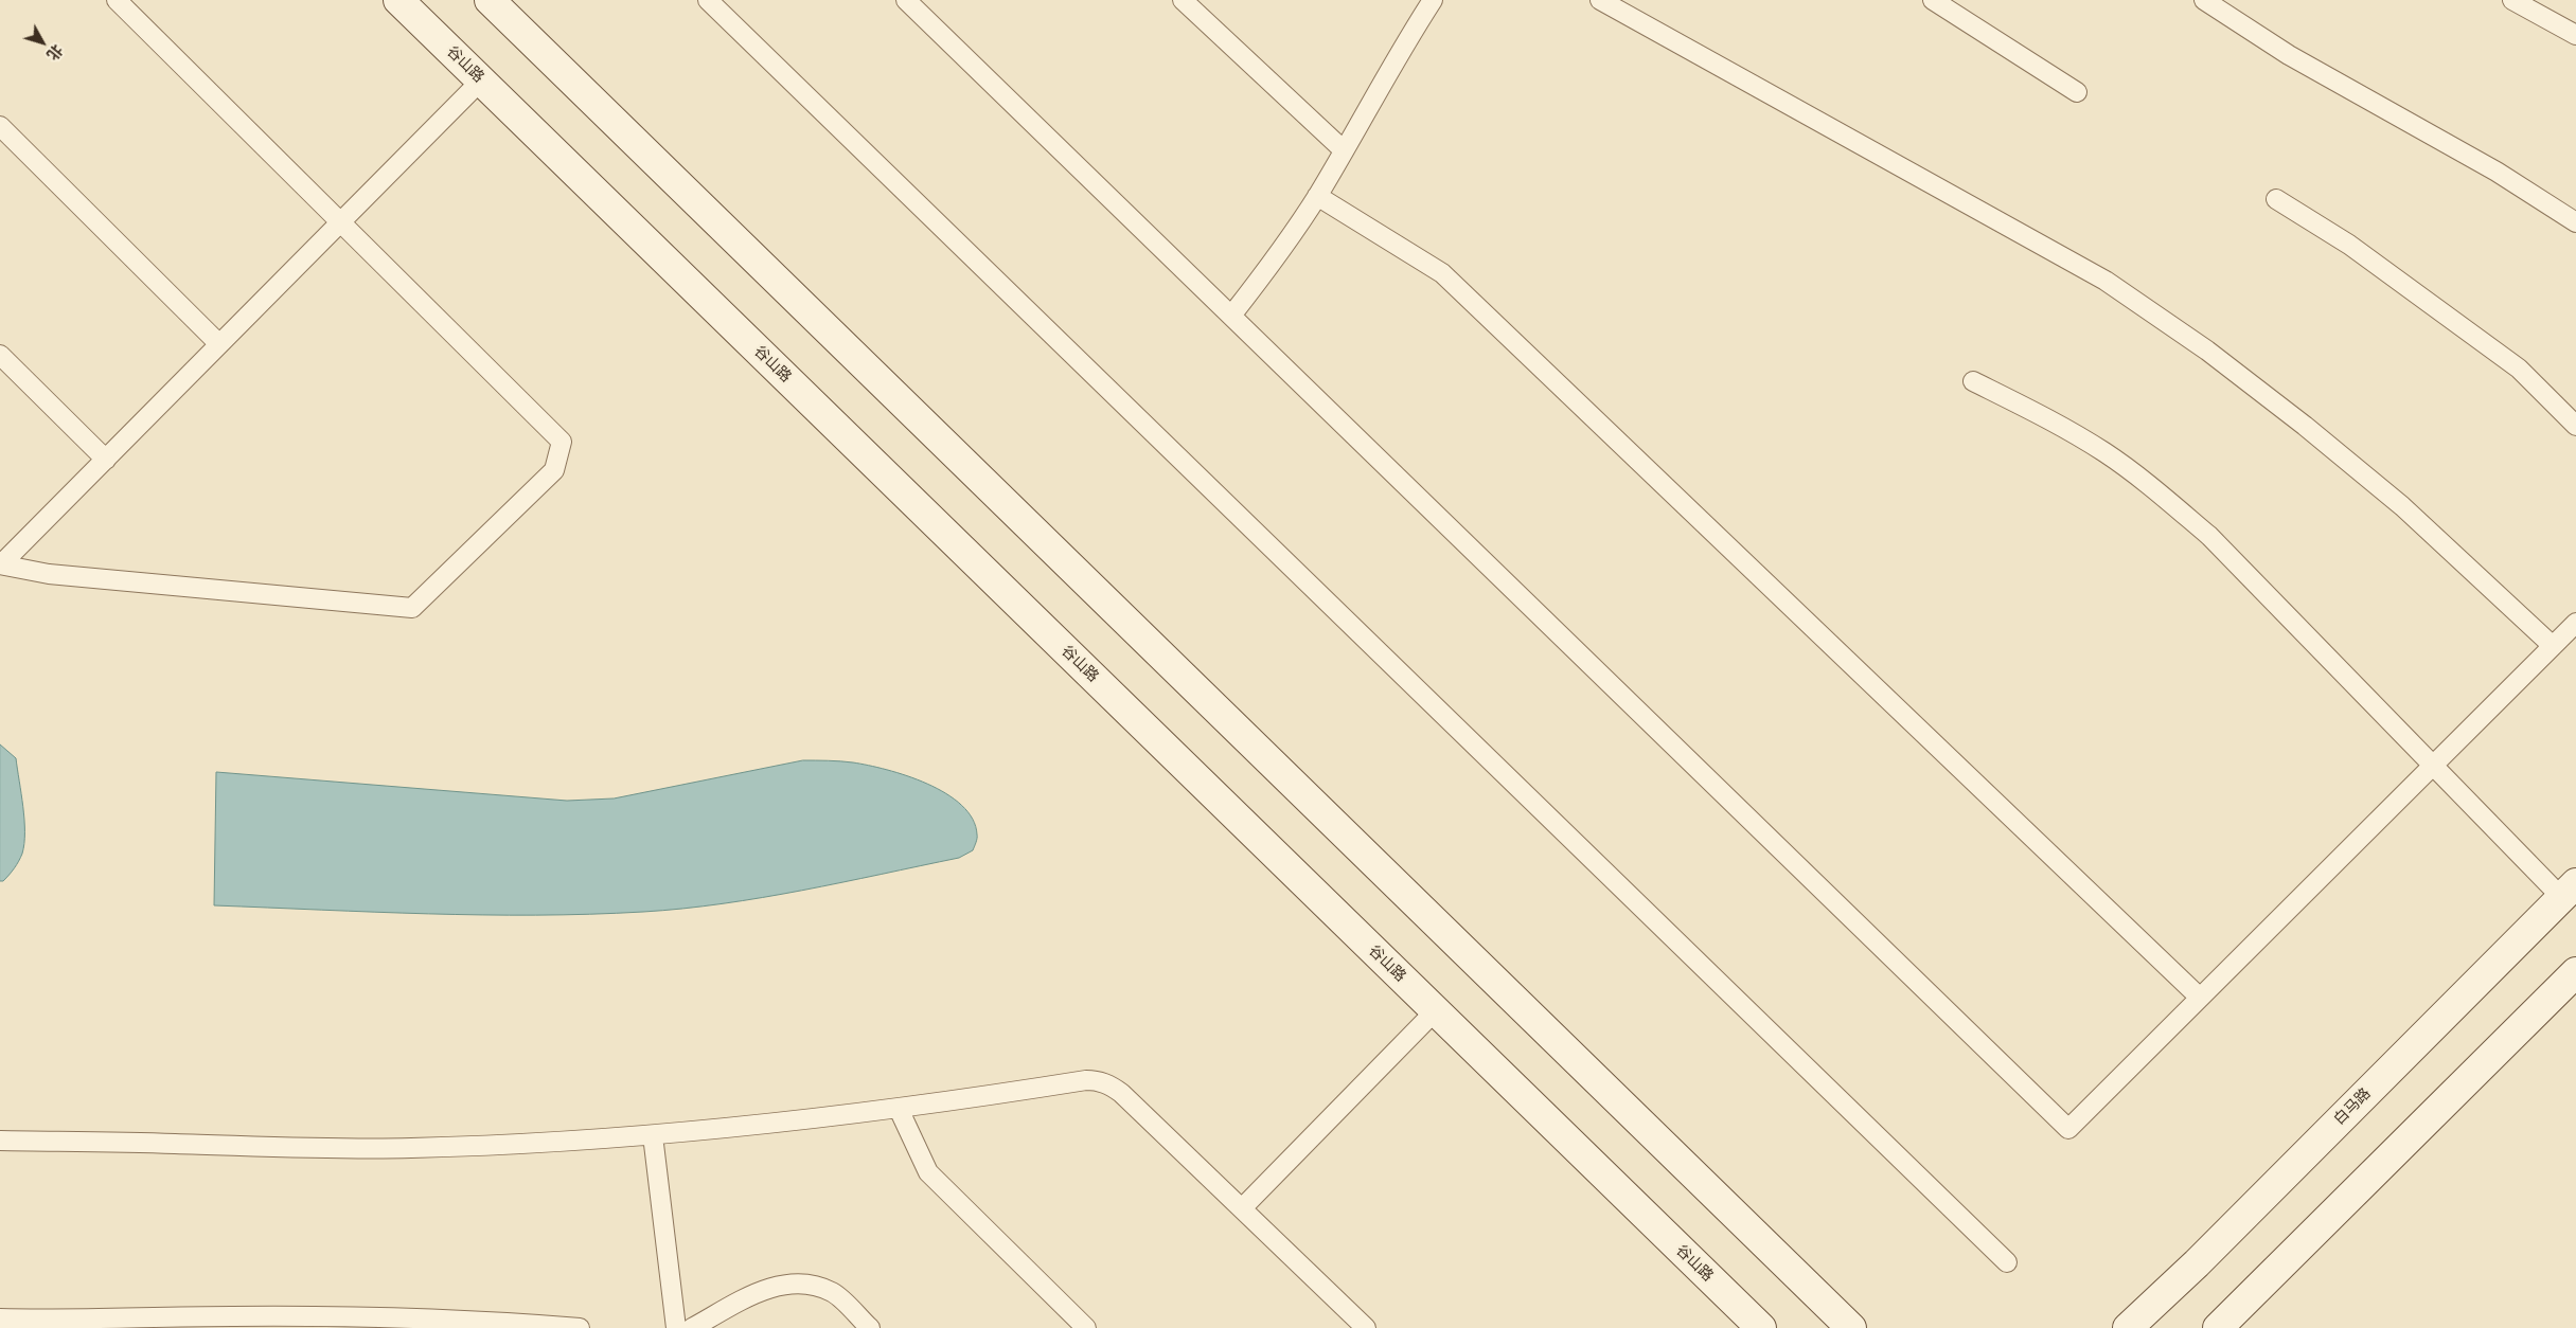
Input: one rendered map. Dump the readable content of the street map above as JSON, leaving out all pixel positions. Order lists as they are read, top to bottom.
{
  "streets": {
    "street": ["谷山路", "白马路"]
  },
  "north": "bottom right"
}
